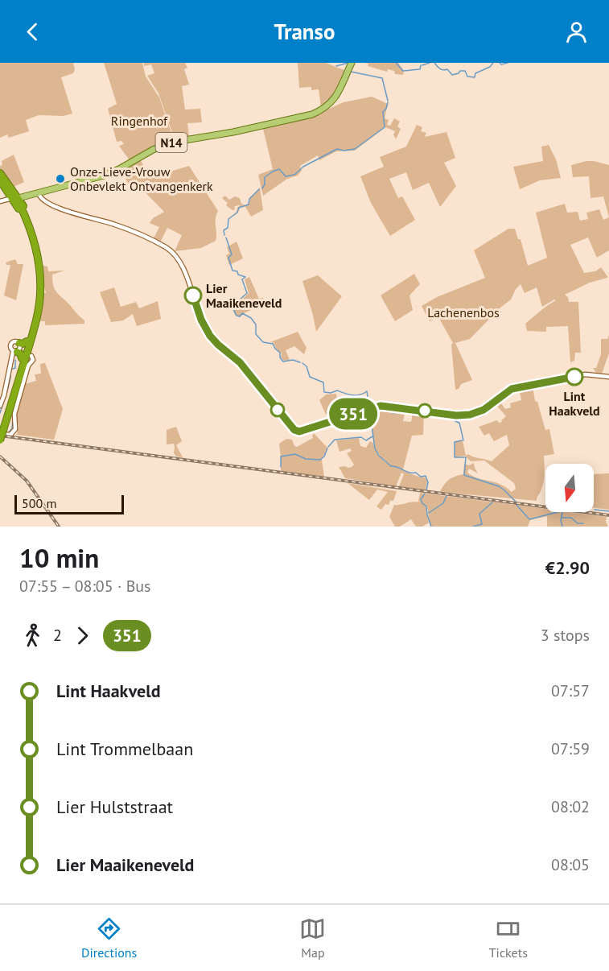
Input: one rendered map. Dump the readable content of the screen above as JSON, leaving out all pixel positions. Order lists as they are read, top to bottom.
{
  "streets": {
    "main road": ["N14"]
  },
  "parks": ["Ringenhof", "Lachenenbos"],
  "places": ["Onze-Lieve-Vrouw Onbevlekt Ontvangenkerk", "Lier Maaikeneveld", "Lint Haakveld"],
  "lines": ["bus line 351"],
  "scale_bar": "500 m",
  "north": "bottom",
  "page": {
    "header": "Transo",
    "on_map": "351",
    "scale": "500 m",
    "heading": ["10 min", "07:55 – 08:05 · Bus", "€2.90"],
    "legs": ["2", "351", "3 stops"],
    "list": [
      {
        "name": "Lint Haakveld",
        "value": "07:57"
      },
      {
        "name": "Lint Trommelbaan",
        "value": "07:59"
      },
      {
        "name": "Lier Hulststraat",
        "value": "08:02"
      },
      {
        "name": "Lier Maaikeneveld",
        "value": "08:05"
      }
    ],
    "tabs": ["Directions", "Map", "Tickets"]
  }
}
